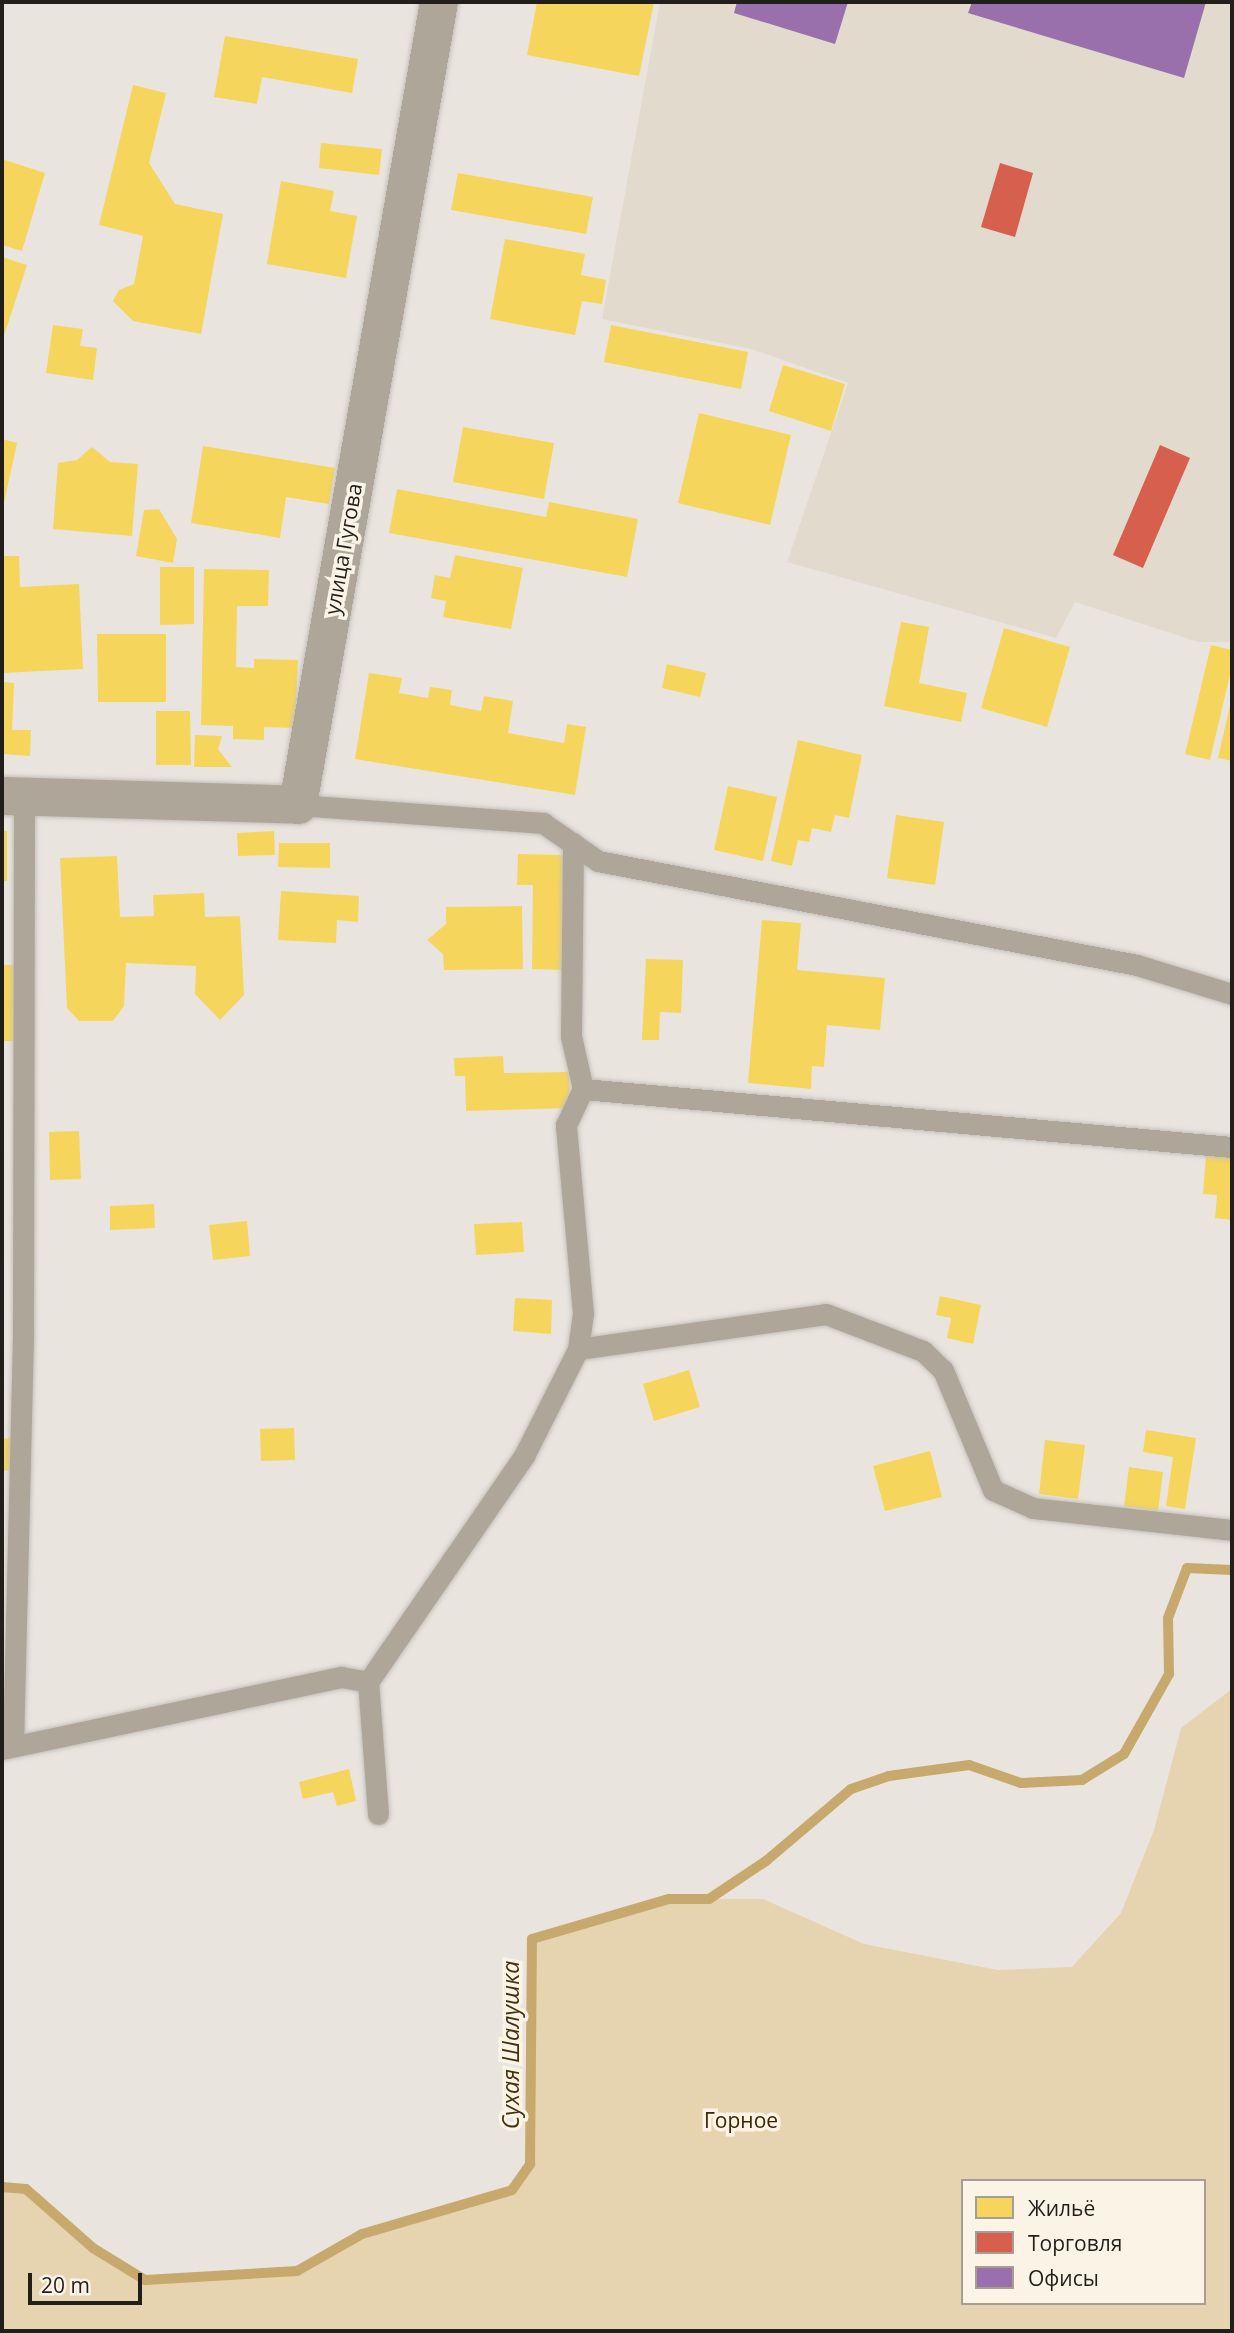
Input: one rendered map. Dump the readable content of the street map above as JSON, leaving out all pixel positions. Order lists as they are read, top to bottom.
{
  "streets": {
    "street": ["улица Гугова"]
  },
  "water": ["Сухая Шалушка"],
  "parks": ["Горное"],
  "legend": ["Жильё", "Торговля", "Офисы"],
  "scale_bar": "20 m"
}
